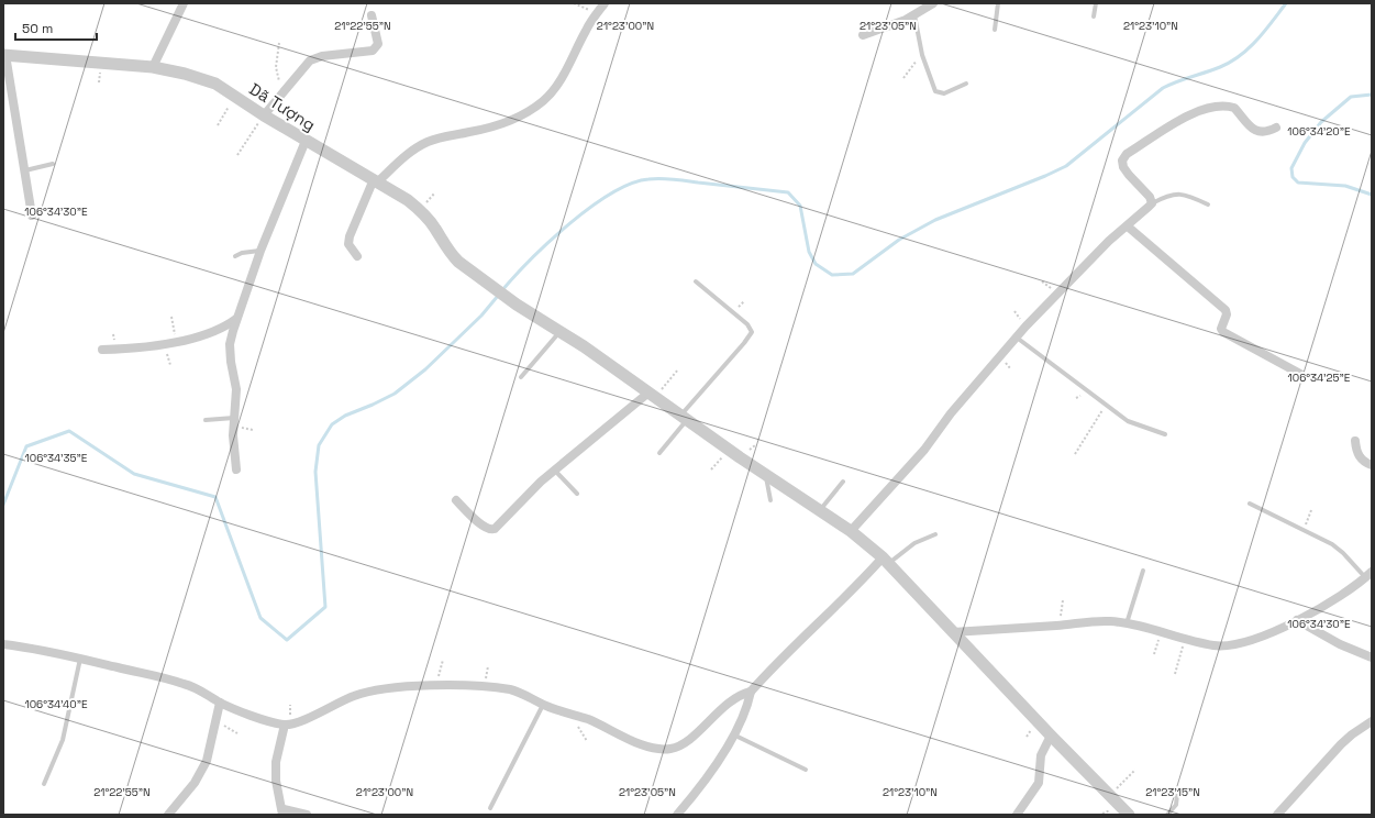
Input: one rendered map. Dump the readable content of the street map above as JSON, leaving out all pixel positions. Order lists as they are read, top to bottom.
{
  "streets": {
    "street": ["Dã Tượng"]
  },
  "scale_bar": "50 m",
  "coordinates": [
    "21°22'55\"N",
    "21°23'00\"N",
    "21°23'05\"N",
    "21°23'10\"N",
    "106°34'20\"E",
    "106°34'30\"E",
    "106°34'25\"E",
    "106°34'35\"E",
    "106°34'40\"E",
    "21°23'15\"N"
  ]
}
